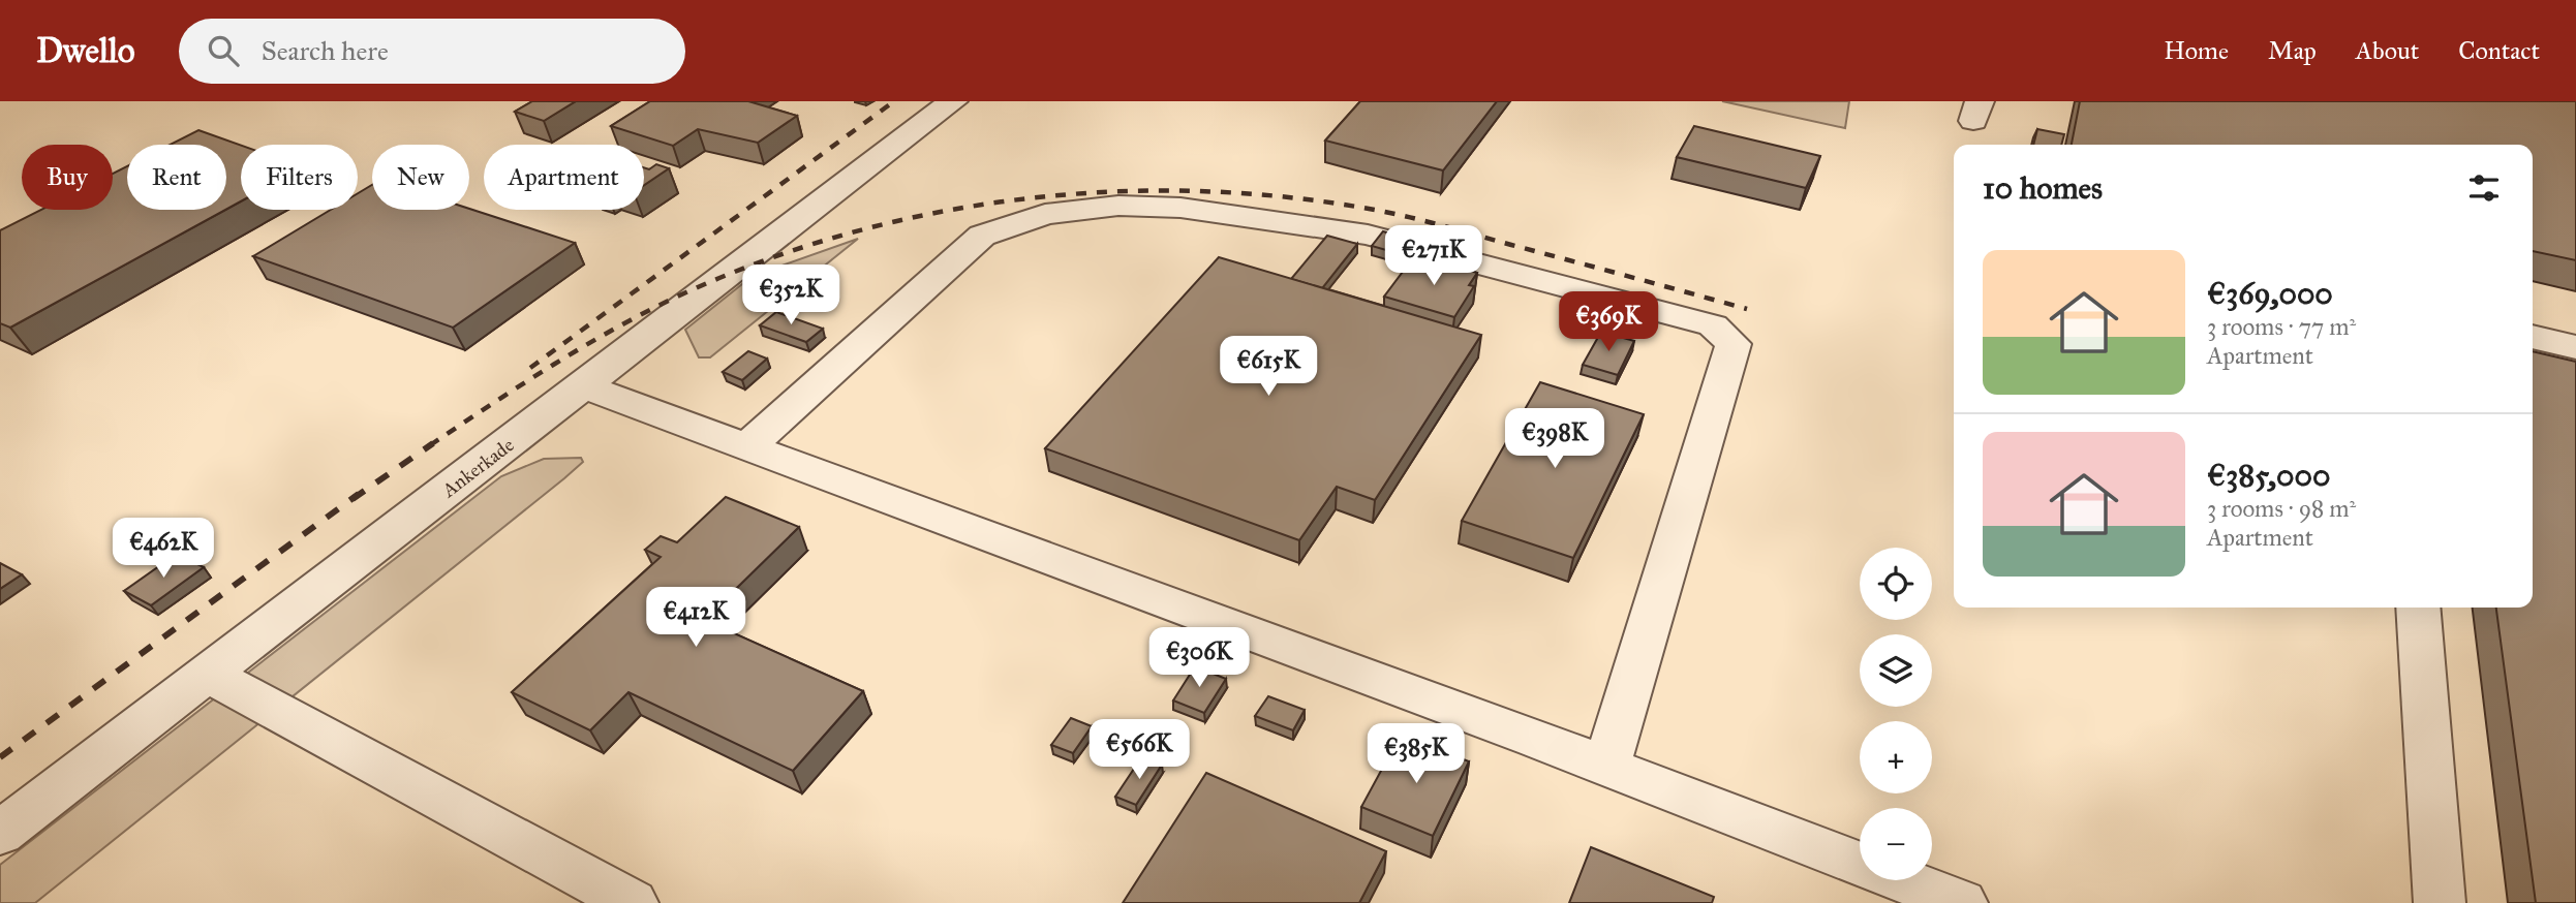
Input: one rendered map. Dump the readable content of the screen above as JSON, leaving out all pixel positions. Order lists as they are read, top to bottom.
{
  "streets": {
    "street": ["Ankerkade"]
  },
  "page": {
    "header": "Dwello",
    "search": "Search here",
    "nav": [
      "Home",
      "Map",
      "About",
      "Contact"
    ],
    "chip": [
      "Buy",
      "Rent",
      "Filters",
      "New",
      "Apartment"
    ],
    "heading": "10 homes",
    "price": [
      "€271K",
      "€352K",
      "€369K",
      "€615K",
      "€398K",
      "€462K",
      "€412K",
      "€306K",
      "€566K",
      "€385K"
    ],
    "list": [
      {
        "name": "€369,000",
        "note": "3 rooms · 77 m² · Apartment"
      },
      {
        "name": "€385,000",
        "note": "3 rooms · 98 m² · Apartment"
      }
    ],
    "map_buttons": ["+", "−"]
  }
}
